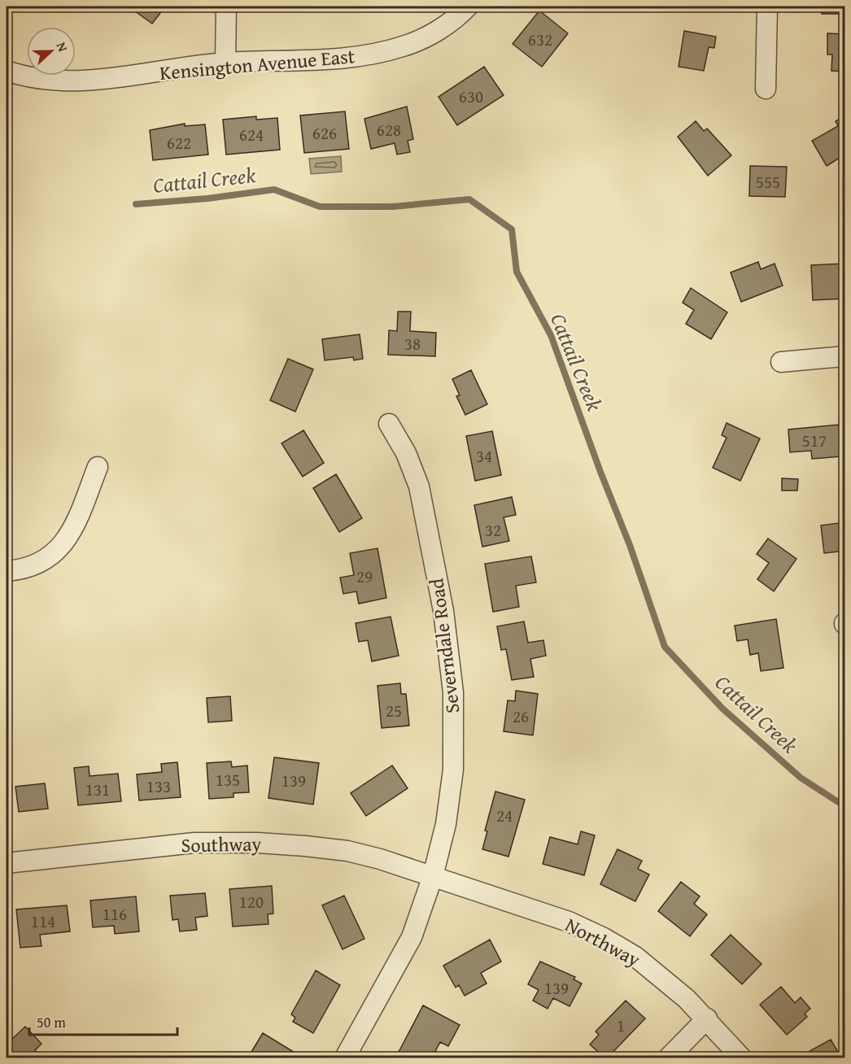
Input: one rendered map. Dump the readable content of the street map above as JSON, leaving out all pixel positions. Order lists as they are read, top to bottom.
{
  "streets": {
    "street": [
      "Kensington Avenue East",
      "Severndale Road",
      "Southway",
      "Northway"
    ]
  },
  "crossings": [
    ["Severndale Road", "Southway"],
    ["Severndale Road", "Northway"],
    ["Southway", "Northway"]
  ],
  "water": ["Cattail Creek"],
  "house_numbers": [
    "632",
    "630",
    "628",
    "626",
    "624",
    "622",
    "555",
    "38",
    "517",
    "34",
    "32",
    "29",
    "25",
    "26",
    "135",
    "139",
    "133",
    "131",
    "24",
    "120",
    "116",
    "114",
    "139",
    "1"
  ],
  "scale_bar": "50 m",
  "north": "right"
}
